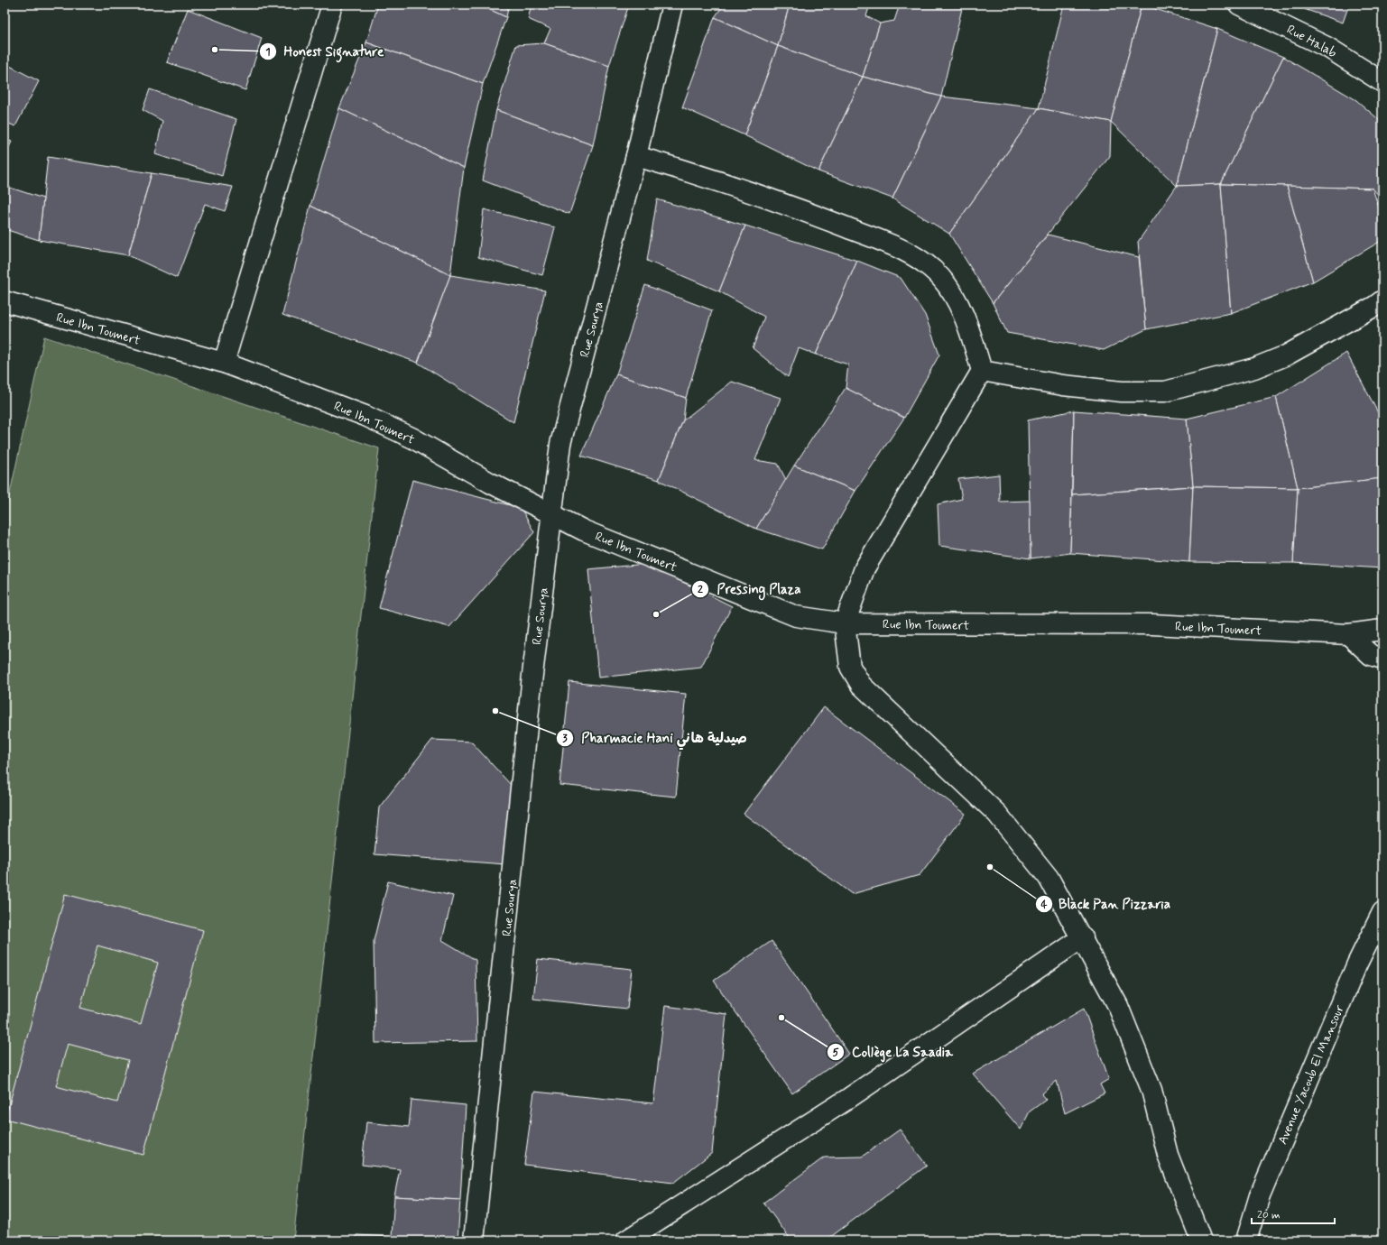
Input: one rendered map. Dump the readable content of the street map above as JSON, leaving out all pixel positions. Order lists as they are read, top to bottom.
{
  "streets": {
    "street": [
      "Rue Halab",
      "Rue Ibn Toumert",
      "Rue Sourya",
      "Avenue Yacoub El Mansour"
    ]
  },
  "crossings": [
    ["Rue Ibn Toumert", "Rue Sourya"]
  ],
  "places": [
    "Honest Signature",
    "Pressing Plaza",
    "Pharmacie Hani صيدلية هاني",
    "Black Pan Pizzaria",
    "Collège La Saadia"
  ],
  "scale_bar": "20 m"
}
